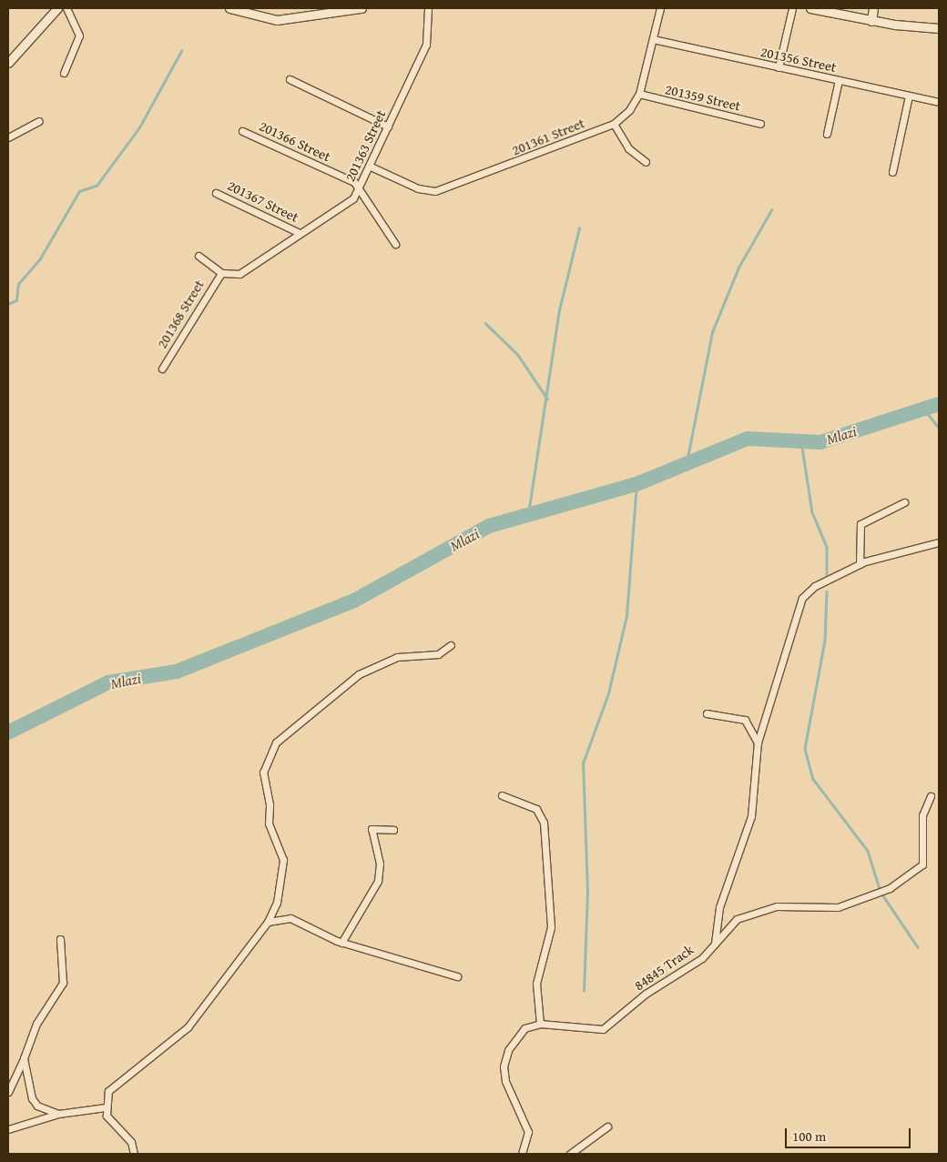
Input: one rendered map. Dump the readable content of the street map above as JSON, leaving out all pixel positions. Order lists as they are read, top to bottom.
{
  "streets": {
    "street": [
      "201356 Street",
      "201359 Street",
      "201361 Street",
      "201366 Street",
      "201363 Street",
      "201367 Street",
      "201368 Street",
      "84845 Track"
    ]
  },
  "crossings": [
    ["201356 Street", "201361 Street"],
    ["201359 Street", "201361 Street"],
    ["201361 Street", "201363 Street"],
    ["201366 Street", "201363 Street"],
    ["201363 Street", "201367 Street"],
    ["201363 Street", "201368 Street"]
  ],
  "water": ["Mlazi"],
  "scale_bar": "100 m"
}
